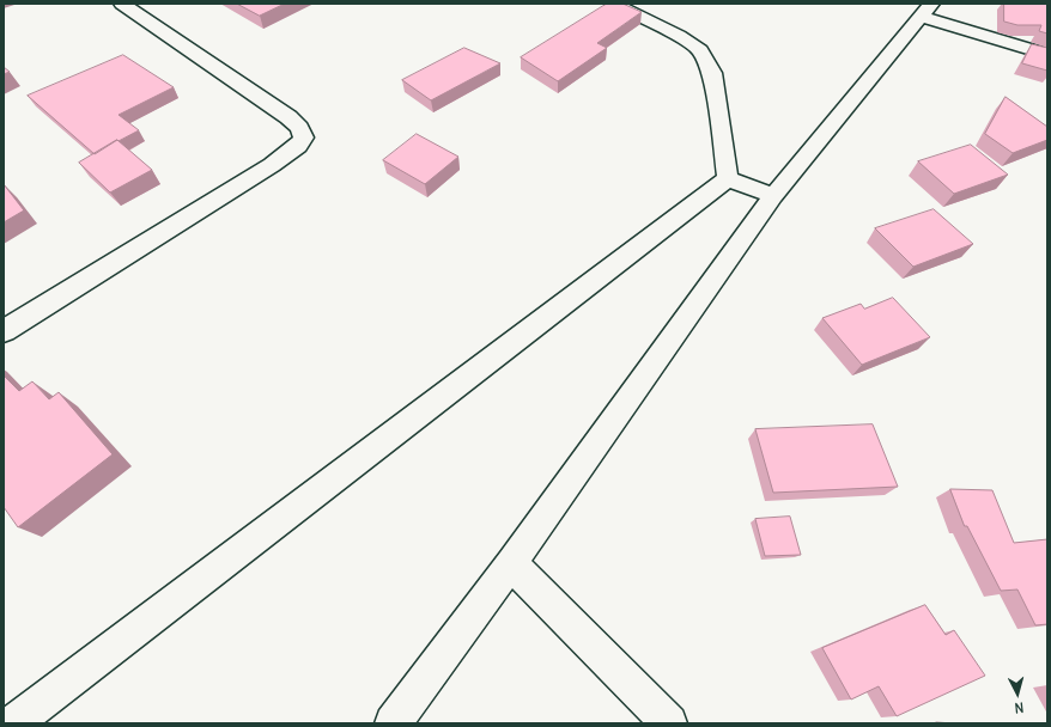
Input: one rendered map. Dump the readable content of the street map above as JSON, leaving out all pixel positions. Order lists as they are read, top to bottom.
{
  "north": "bottom"
}
